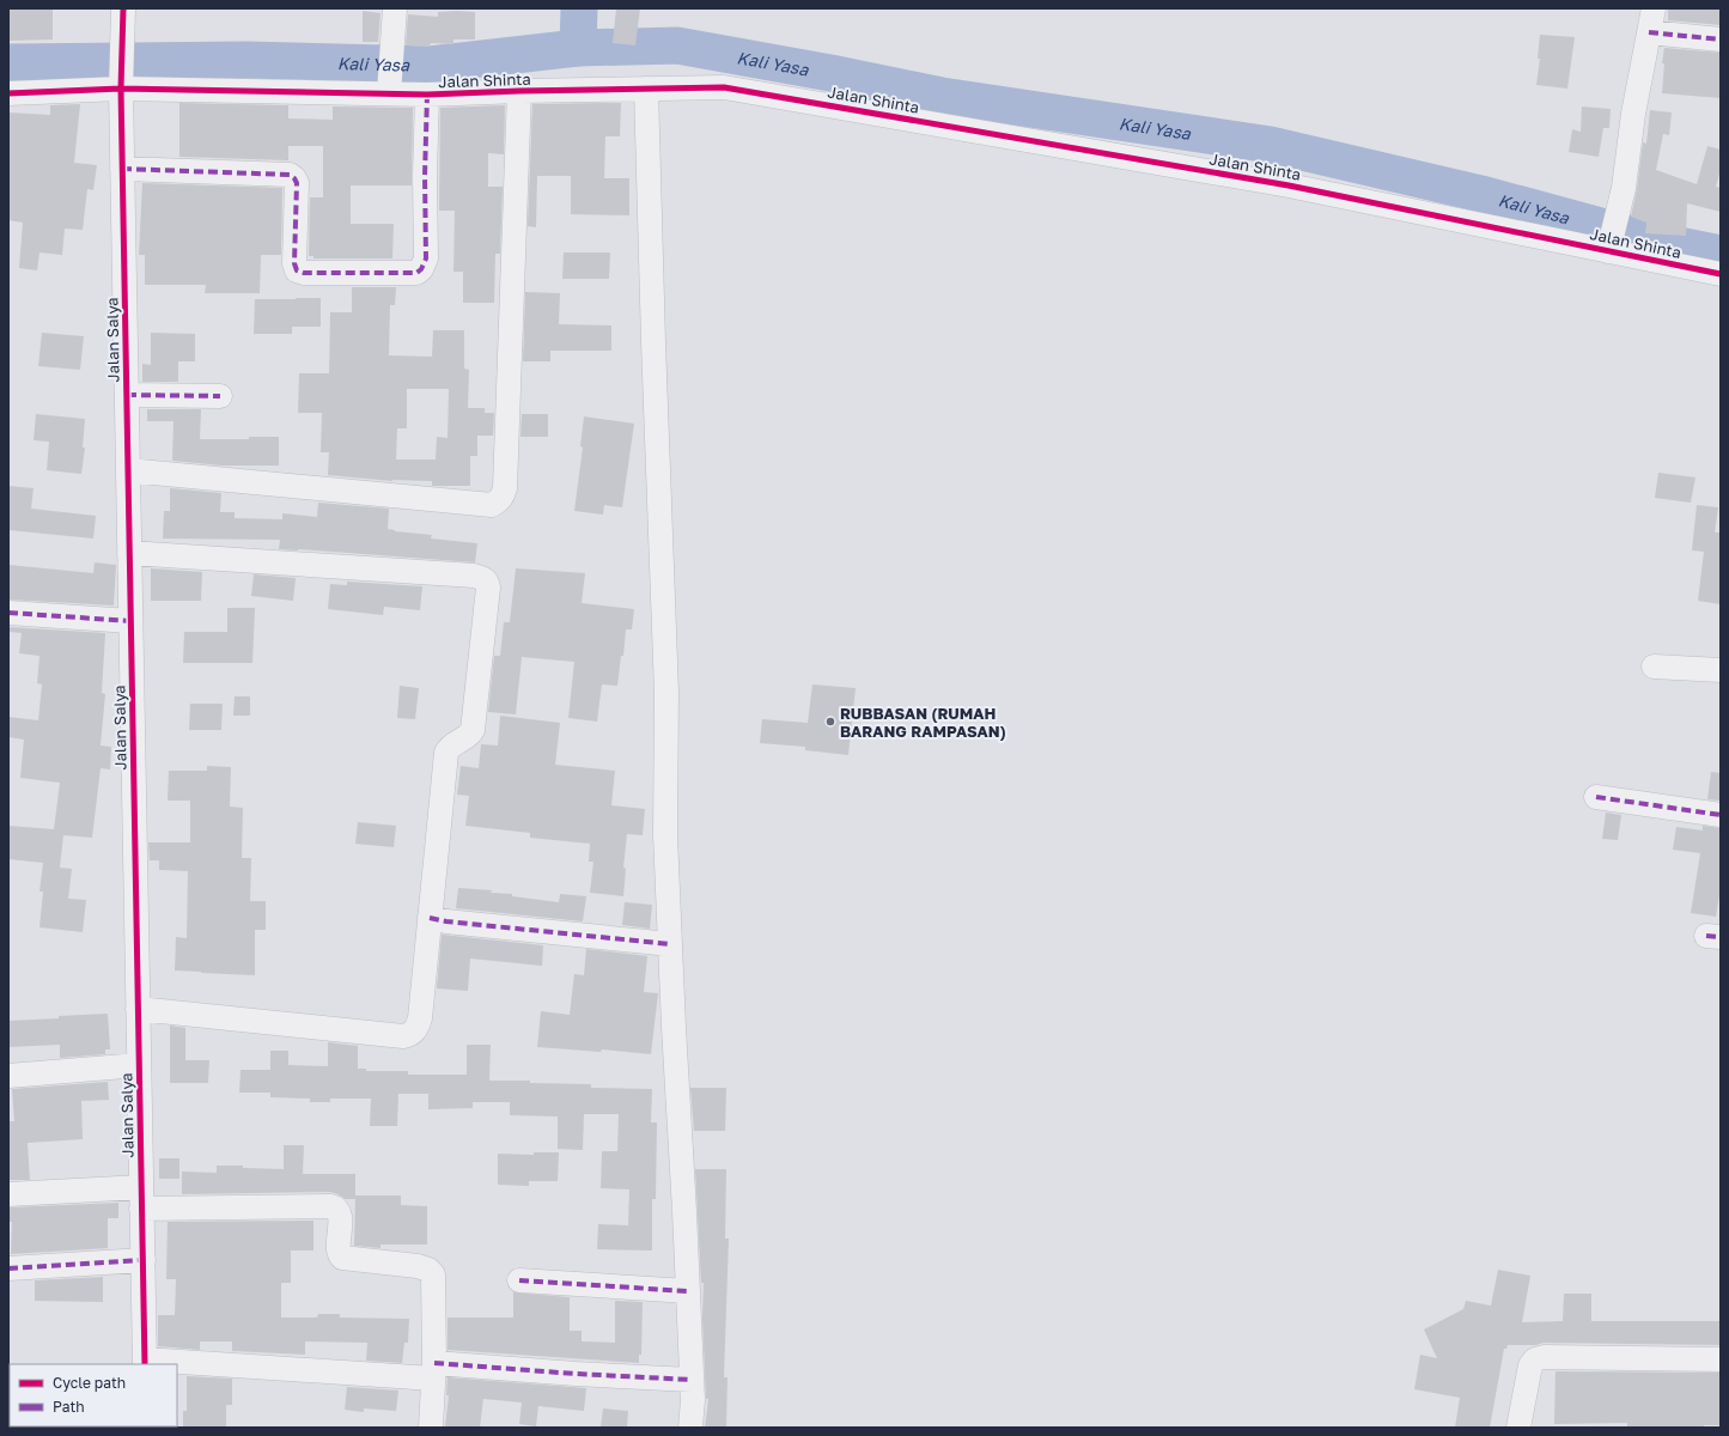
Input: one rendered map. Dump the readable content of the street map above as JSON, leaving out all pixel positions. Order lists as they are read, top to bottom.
{
  "streets": {
    "street": ["Jalan Shinta", "Jalan Salya"]
  },
  "crossings": [
    ["Jalan Shinta", "Jalan Salya"]
  ],
  "water": ["Kali Yasa"],
  "places": ["RUBBASAN (RUMAH BARANG RAMPASAN)"],
  "legend": ["Cycle path", "Path"]
}
